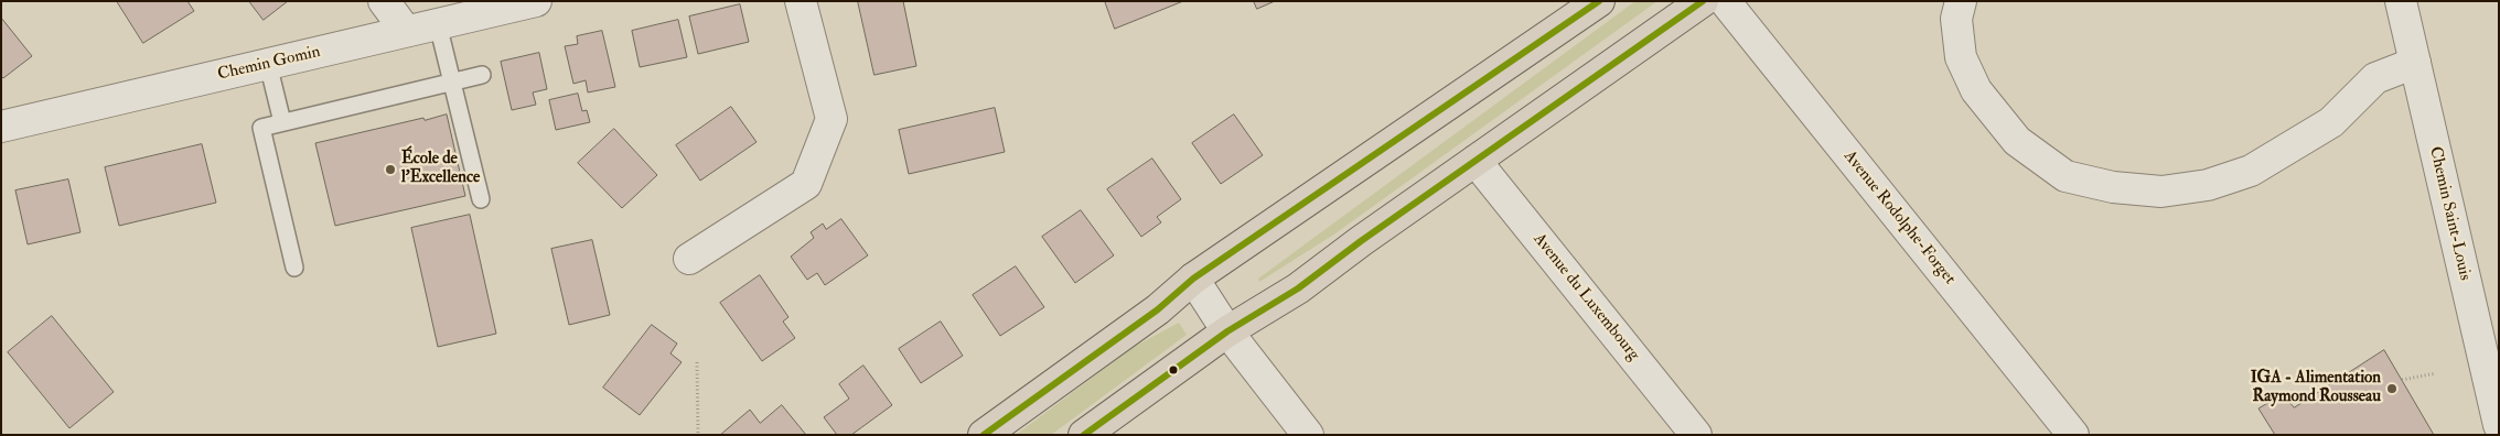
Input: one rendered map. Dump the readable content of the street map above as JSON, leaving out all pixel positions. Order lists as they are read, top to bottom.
{
  "streets": {
    "street": [
      "Chemin Gomin",
      "Chemin Saint-Louis",
      "Avenue Rodolphe-Forget",
      "Avenue du Luxembourg"
    ]
  },
  "places": ["École de l'Excellence", "IGA - Alimentation Raymond Rousseau"]
}
